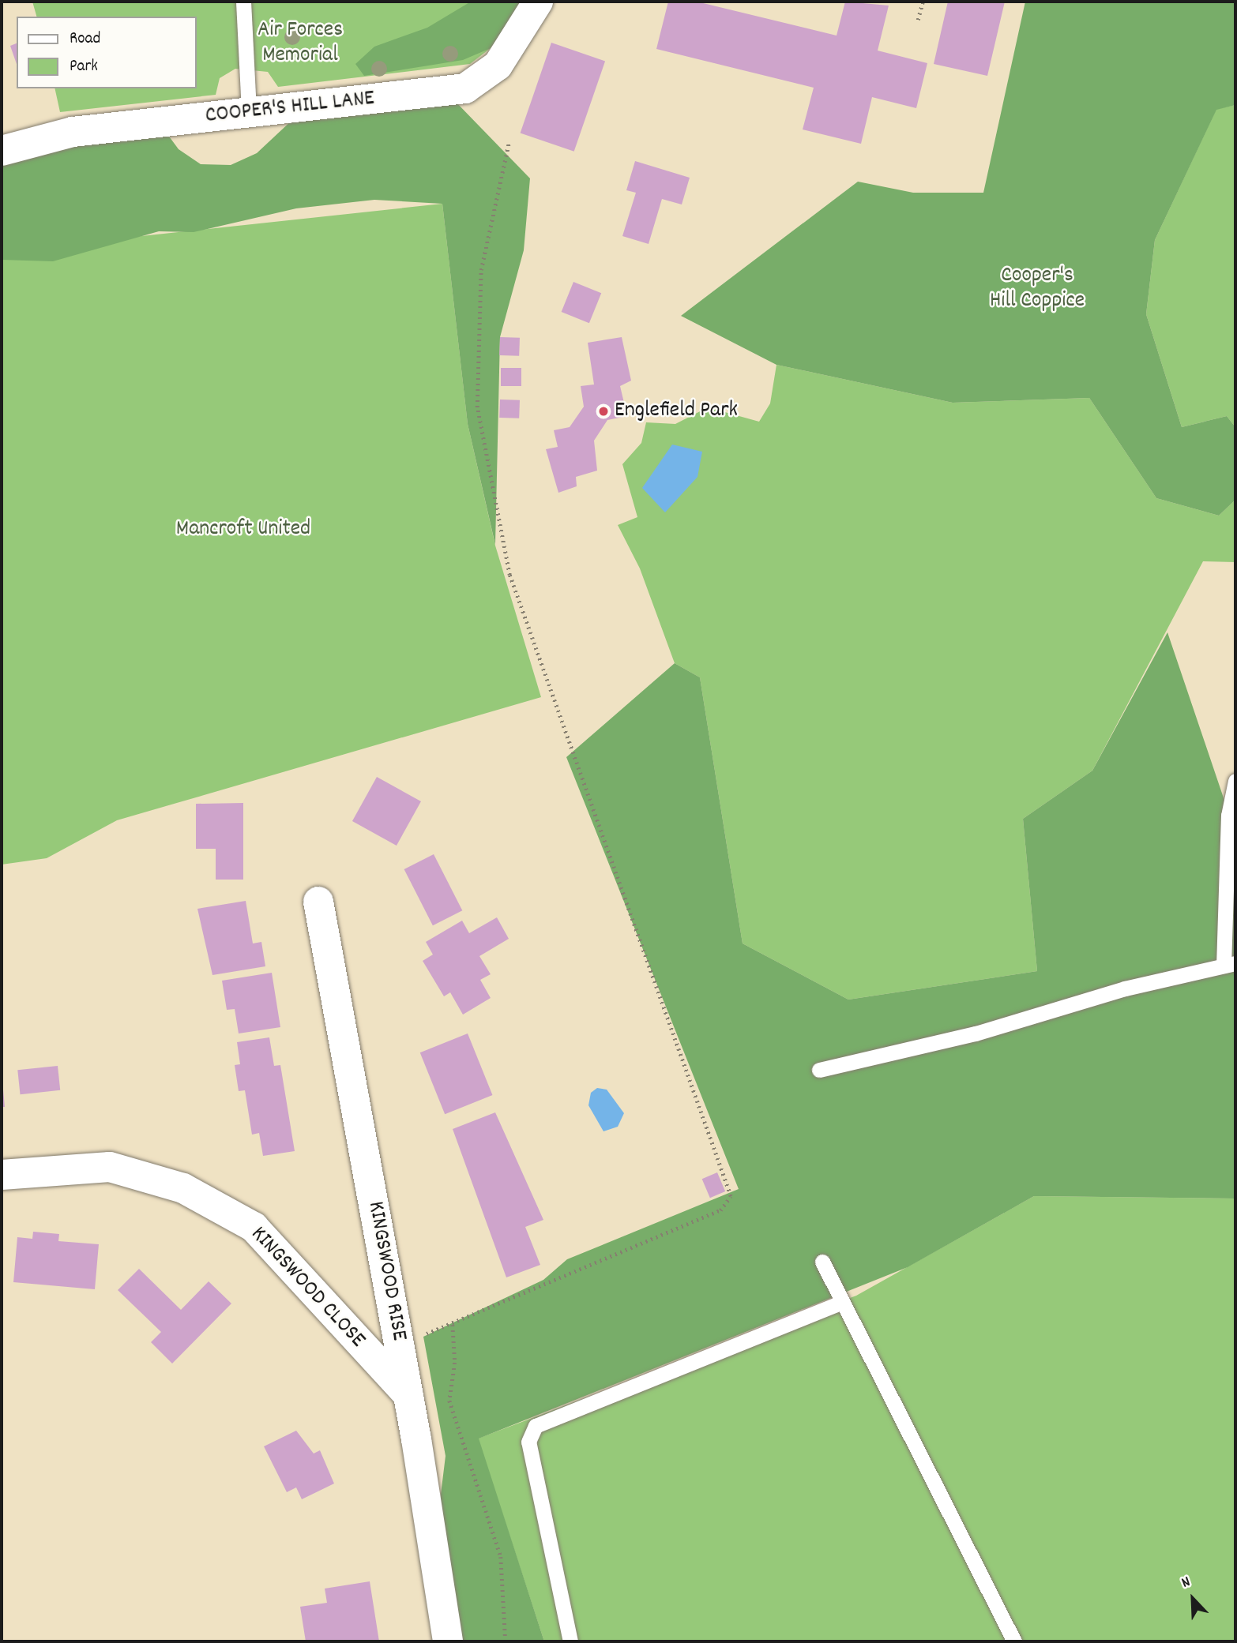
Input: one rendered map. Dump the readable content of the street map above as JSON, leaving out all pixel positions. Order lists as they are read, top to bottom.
{
  "streets": {
    "street": ["COOPER'S HILL LANE", "KINGSWOOD RISE", "KINGSWOOD CLOSE"]
  },
  "crossings": [
    ["KINGSWOOD RISE", "KINGSWOOD CLOSE"]
  ],
  "parks": ["Air Forces Memorial", "Cooper's Hill Coppice", "Mancroft United"],
  "places": ["Englefield Park"],
  "legend": ["Road", "Park"],
  "north": "top left"
}
